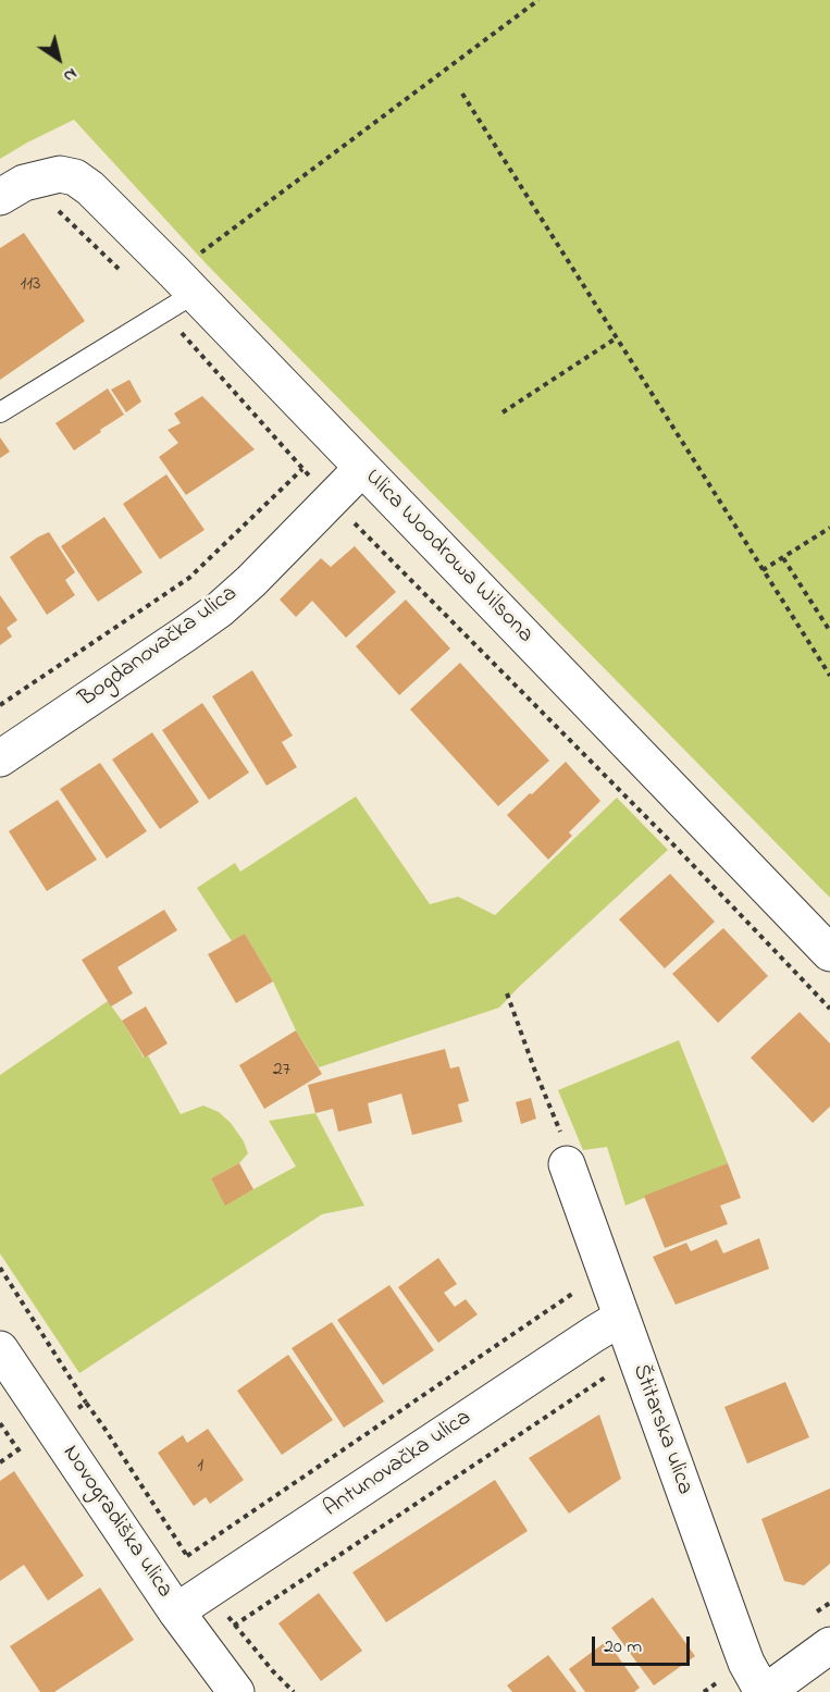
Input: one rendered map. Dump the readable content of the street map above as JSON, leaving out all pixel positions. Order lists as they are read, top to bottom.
{
  "streets": {
    "street": [
      "Ulica Woodrowa Wilsona",
      "Bogdanovačka ulica",
      "Štitarska ulica",
      "Antunovačka ulica",
      "Novogradiška ulica"
    ]
  },
  "crossings": [
    ["Ulica Woodrowa Wilsona", "Bogdanovačka ulica"],
    ["Štitarska ulica", "Antunovačka ulica"],
    ["Antunovačka ulica", "Novogradiška ulica"]
  ],
  "house_numbers": ["113", "27", "1"],
  "scale_bar": "20 m",
  "north": "bottom right"
}
